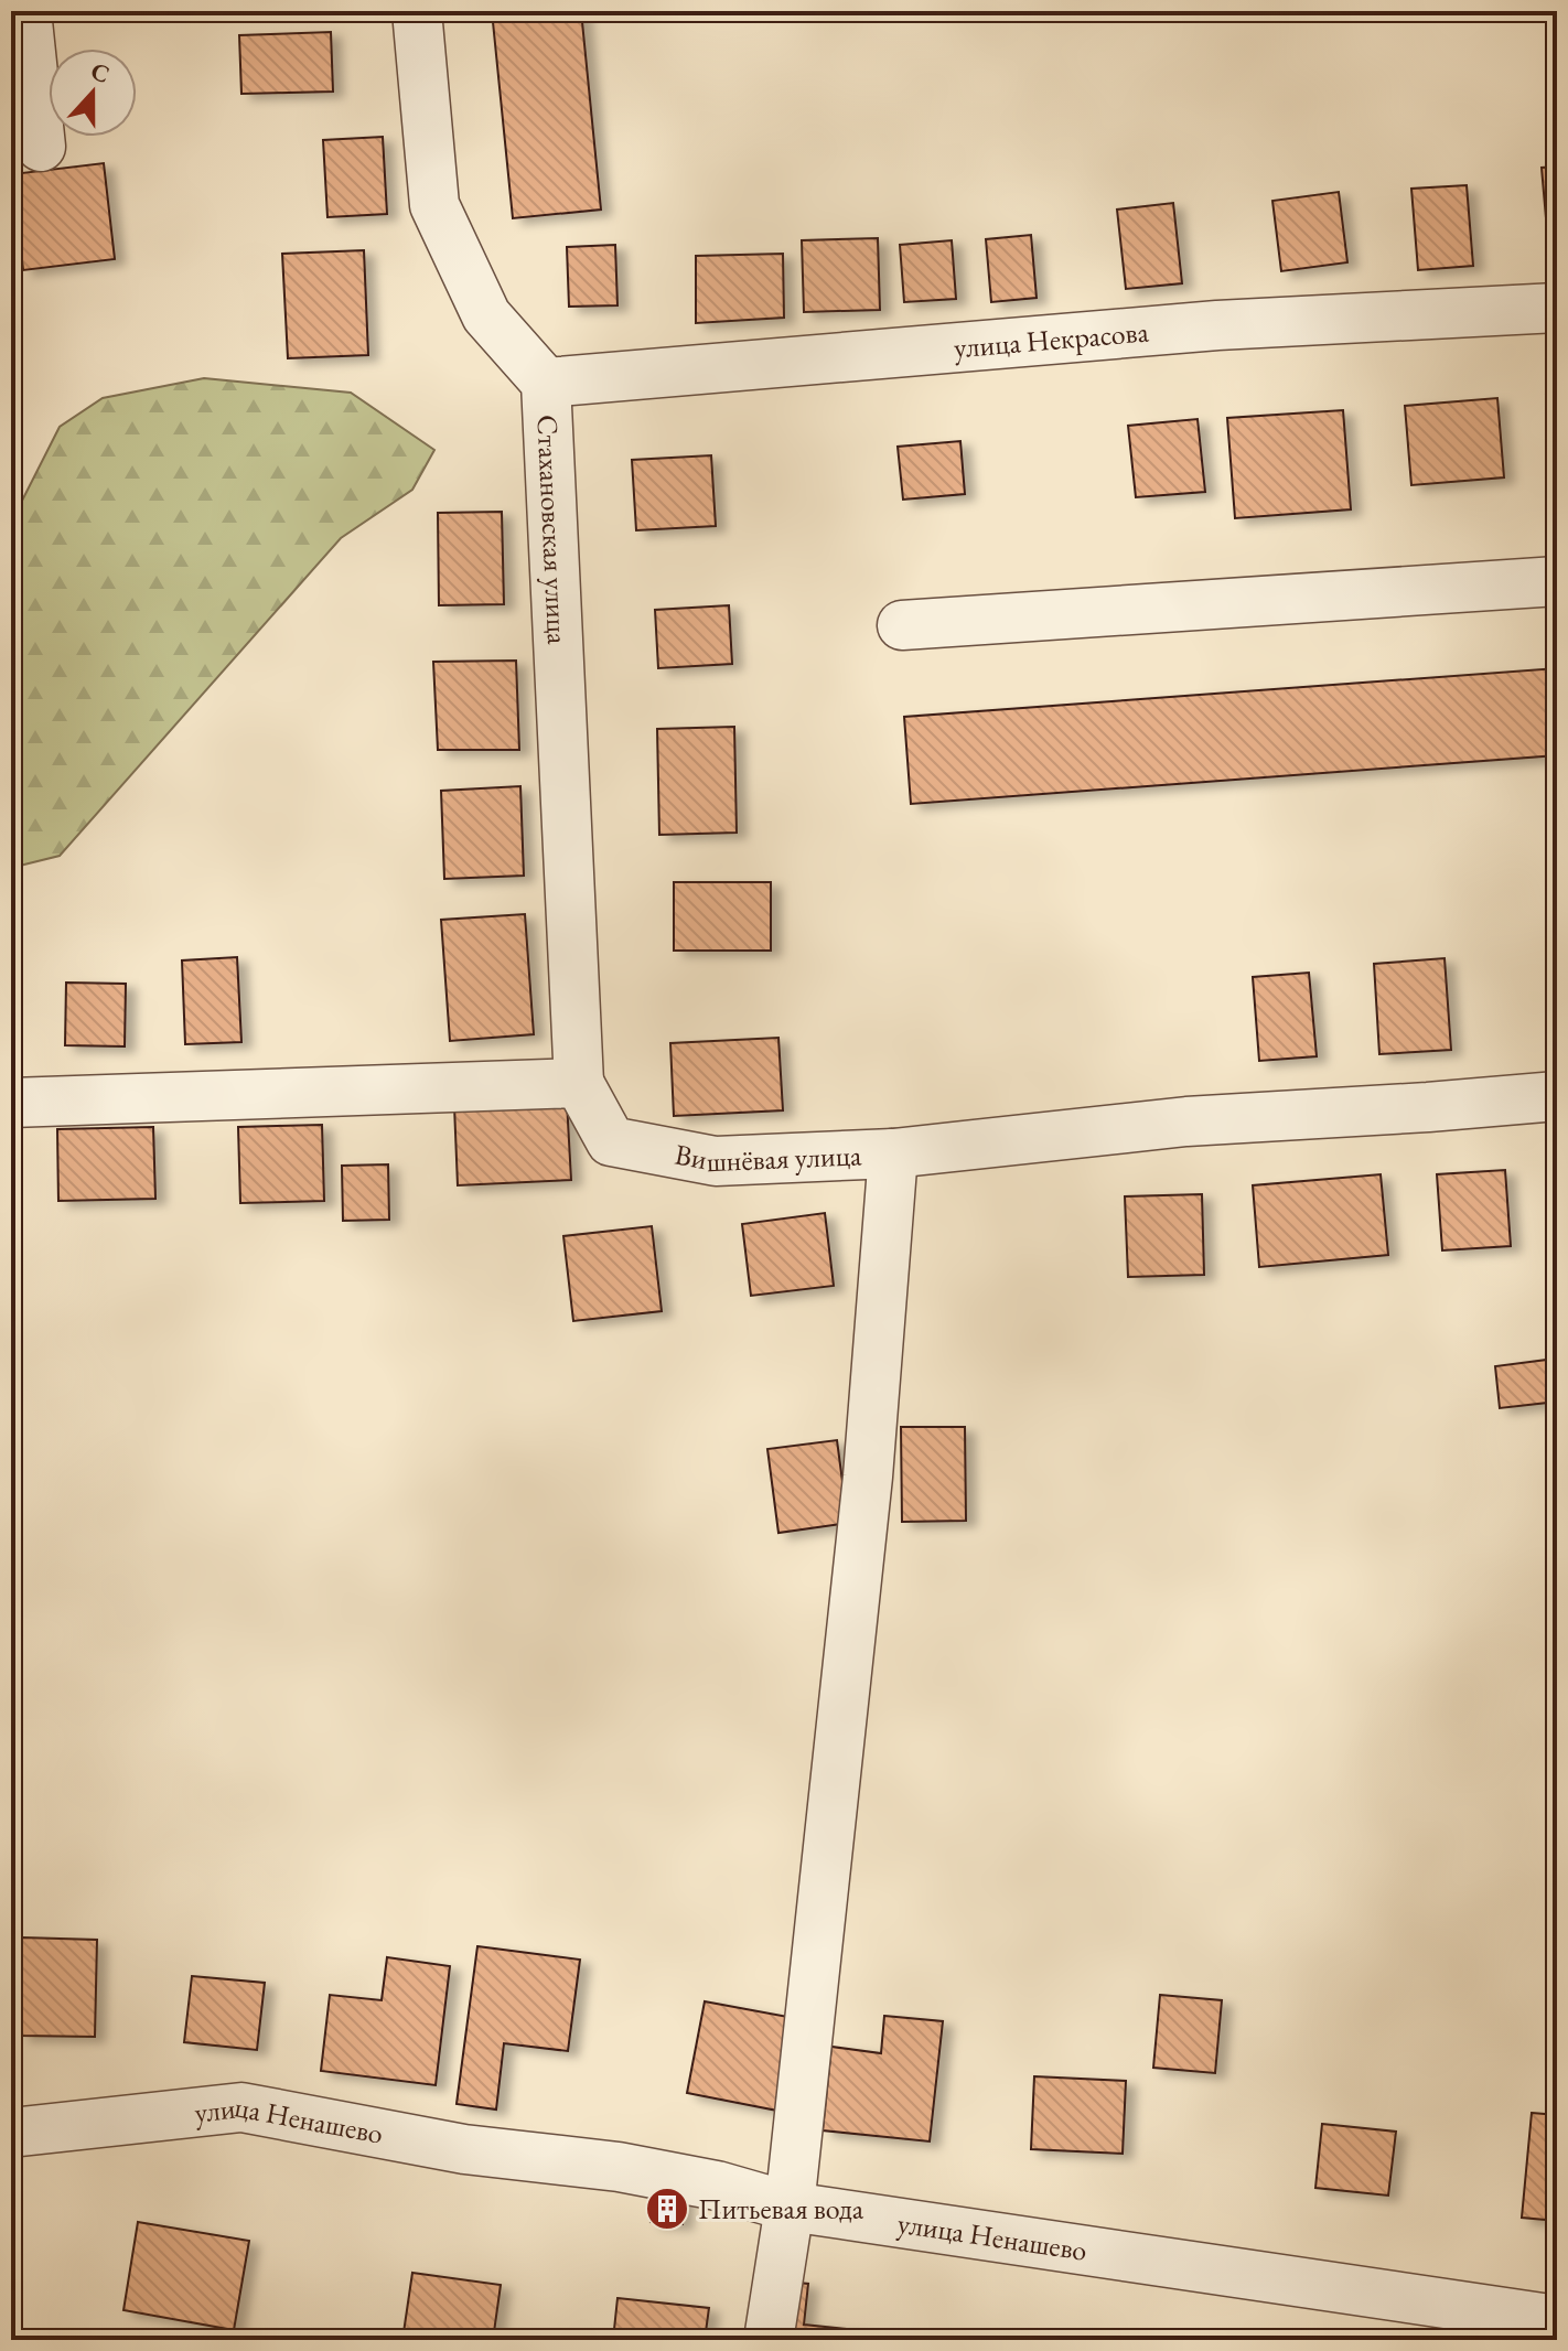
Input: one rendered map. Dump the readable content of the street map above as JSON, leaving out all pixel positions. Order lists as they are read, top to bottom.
{
  "streets": {
    "street": [
      "улица Некрасова",
      "Стахановская улица",
      "Вишнёвая улица",
      "улица Ненашево"
    ]
  },
  "crossings": [
    ["улица Некрасова", "Стахановская улица"],
    ["Стахановская улица", "Вишнёвая улица"]
  ],
  "places": {
    "building": ["Питьевая вода"]
  },
  "north": "top"
}
